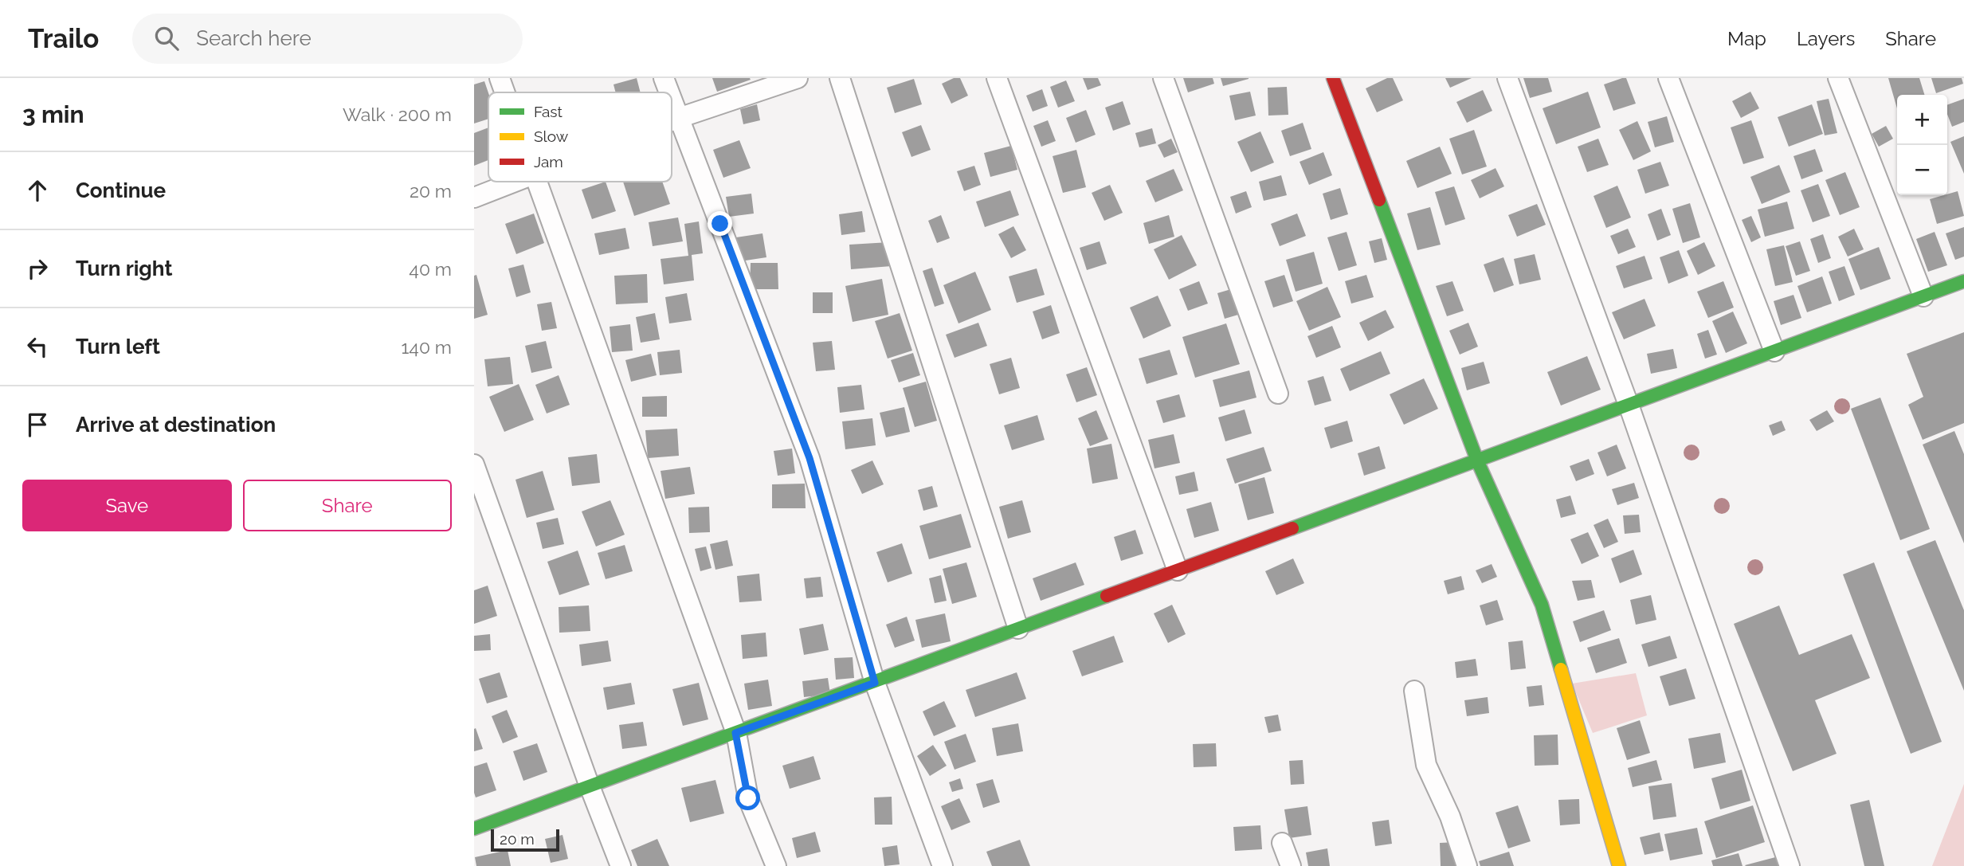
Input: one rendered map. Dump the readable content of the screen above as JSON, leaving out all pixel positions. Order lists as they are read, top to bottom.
{
  "legend": ["Fast", "Slow", "Jam"],
  "scale_bar": "20 m",
  "page": {
    "header": "Trailo",
    "search": "Search here",
    "nav": ["Map", "Layers", "Share"],
    "heading": ["3 min", "Walk · 200 m"],
    "map_buttons": ["+", "−"],
    "list": [
      ["Continue", "20 m"],
      ["Turn right", "40 m"],
      ["Turn left", "140 m"],
      "Arrive at destination"
    ],
    "buttons": ["Save", "Share"],
    "scale": "20 m"
  }
}
